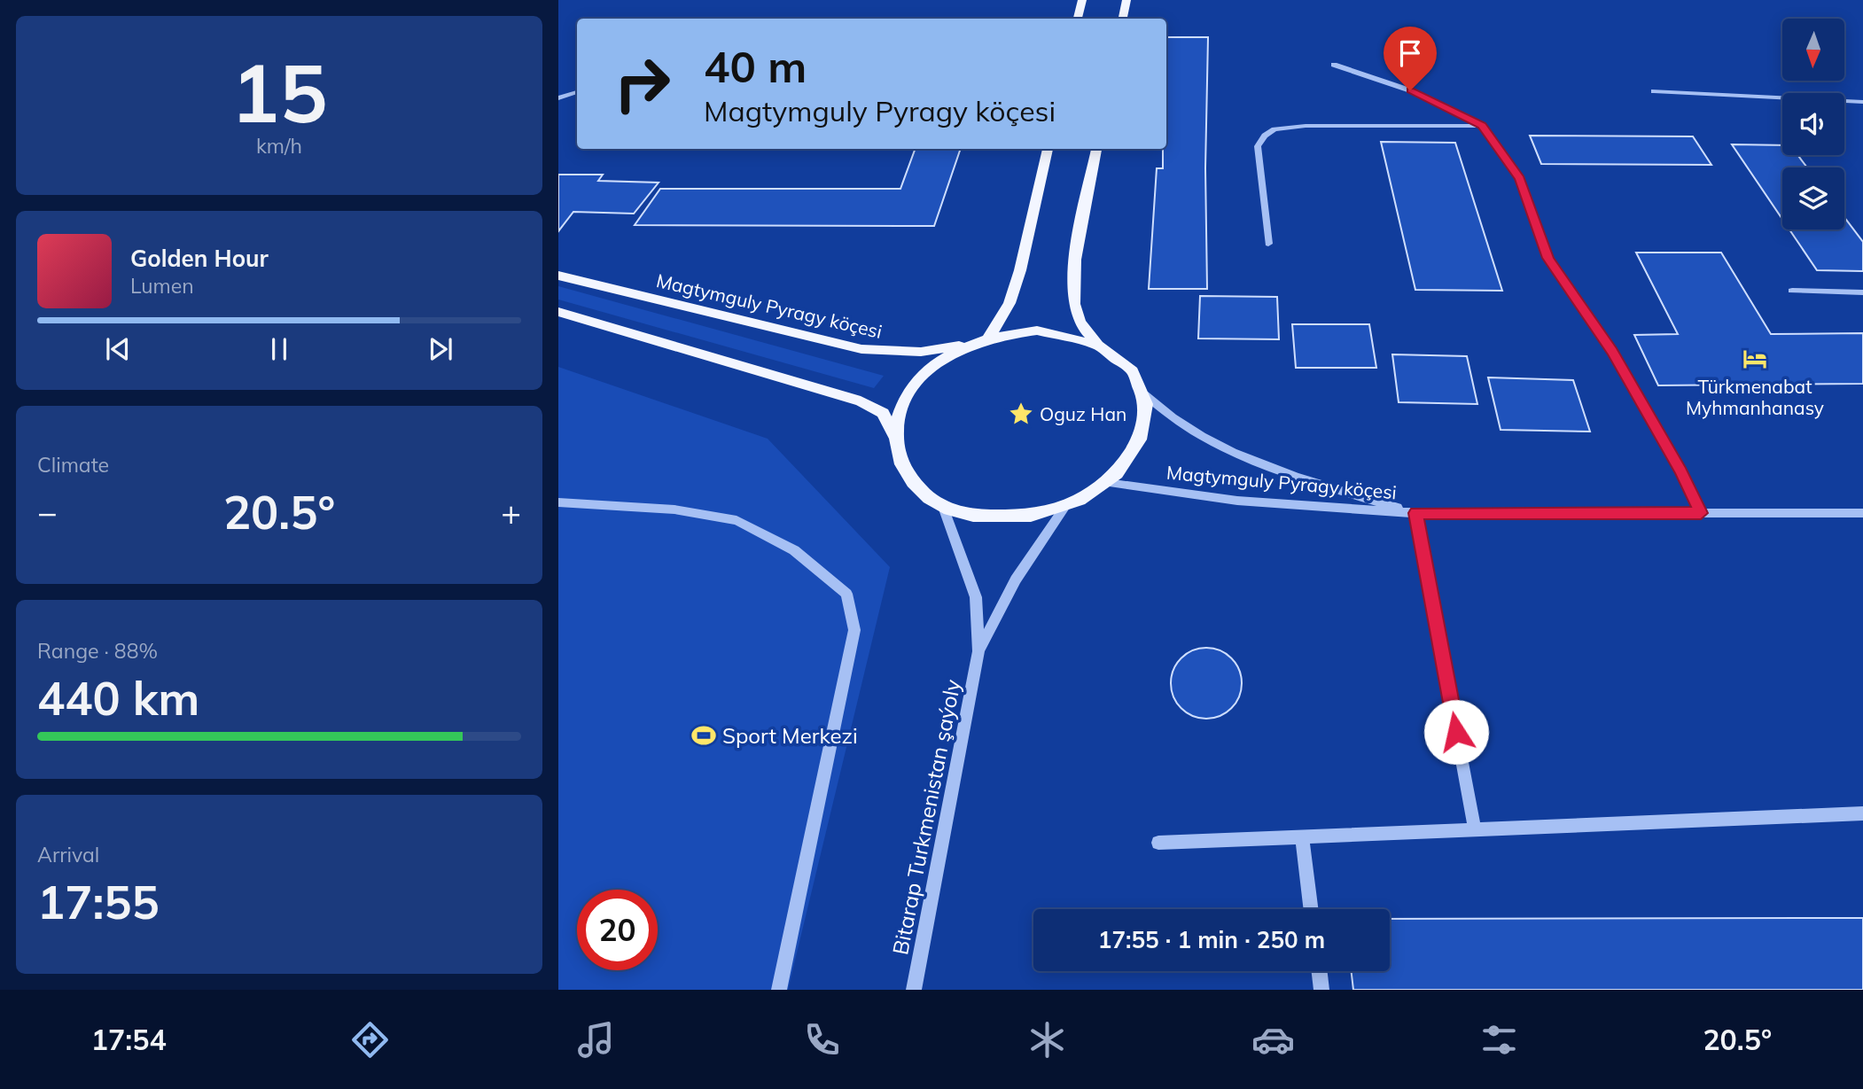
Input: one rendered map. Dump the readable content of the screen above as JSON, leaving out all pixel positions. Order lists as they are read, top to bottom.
{
  "streets": {
    "main road": ["Magtymguly Pyragy köçesi"],
    "street": ["Bitarap Turkmenistan şaýoly"]
  },
  "places": {
    "hotel": ["Türkmenabat Myhmanhanasy"],
    "place": ["Oguz Han"],
    "sports": ["Sport Merkezi"]
  },
  "north": "bottom",
  "page": {
    "tile": [
      ["15", "km/h"],
      "Climate",
      ["Range · 88%", "440 km"],
      ["Arrival", "17:55"]
    ],
    "turn": ["40 m", "Magtymguly Pyragy köçesi"],
    "song": ["Golden Hour", "Lumen"],
    "heat": ["−", "20.5°", "+"],
    "limit": "20",
    "trip": "17:55 · 1 min · 250 m",
    "tabs": ["17:54", "20.5°"]
  }
}
